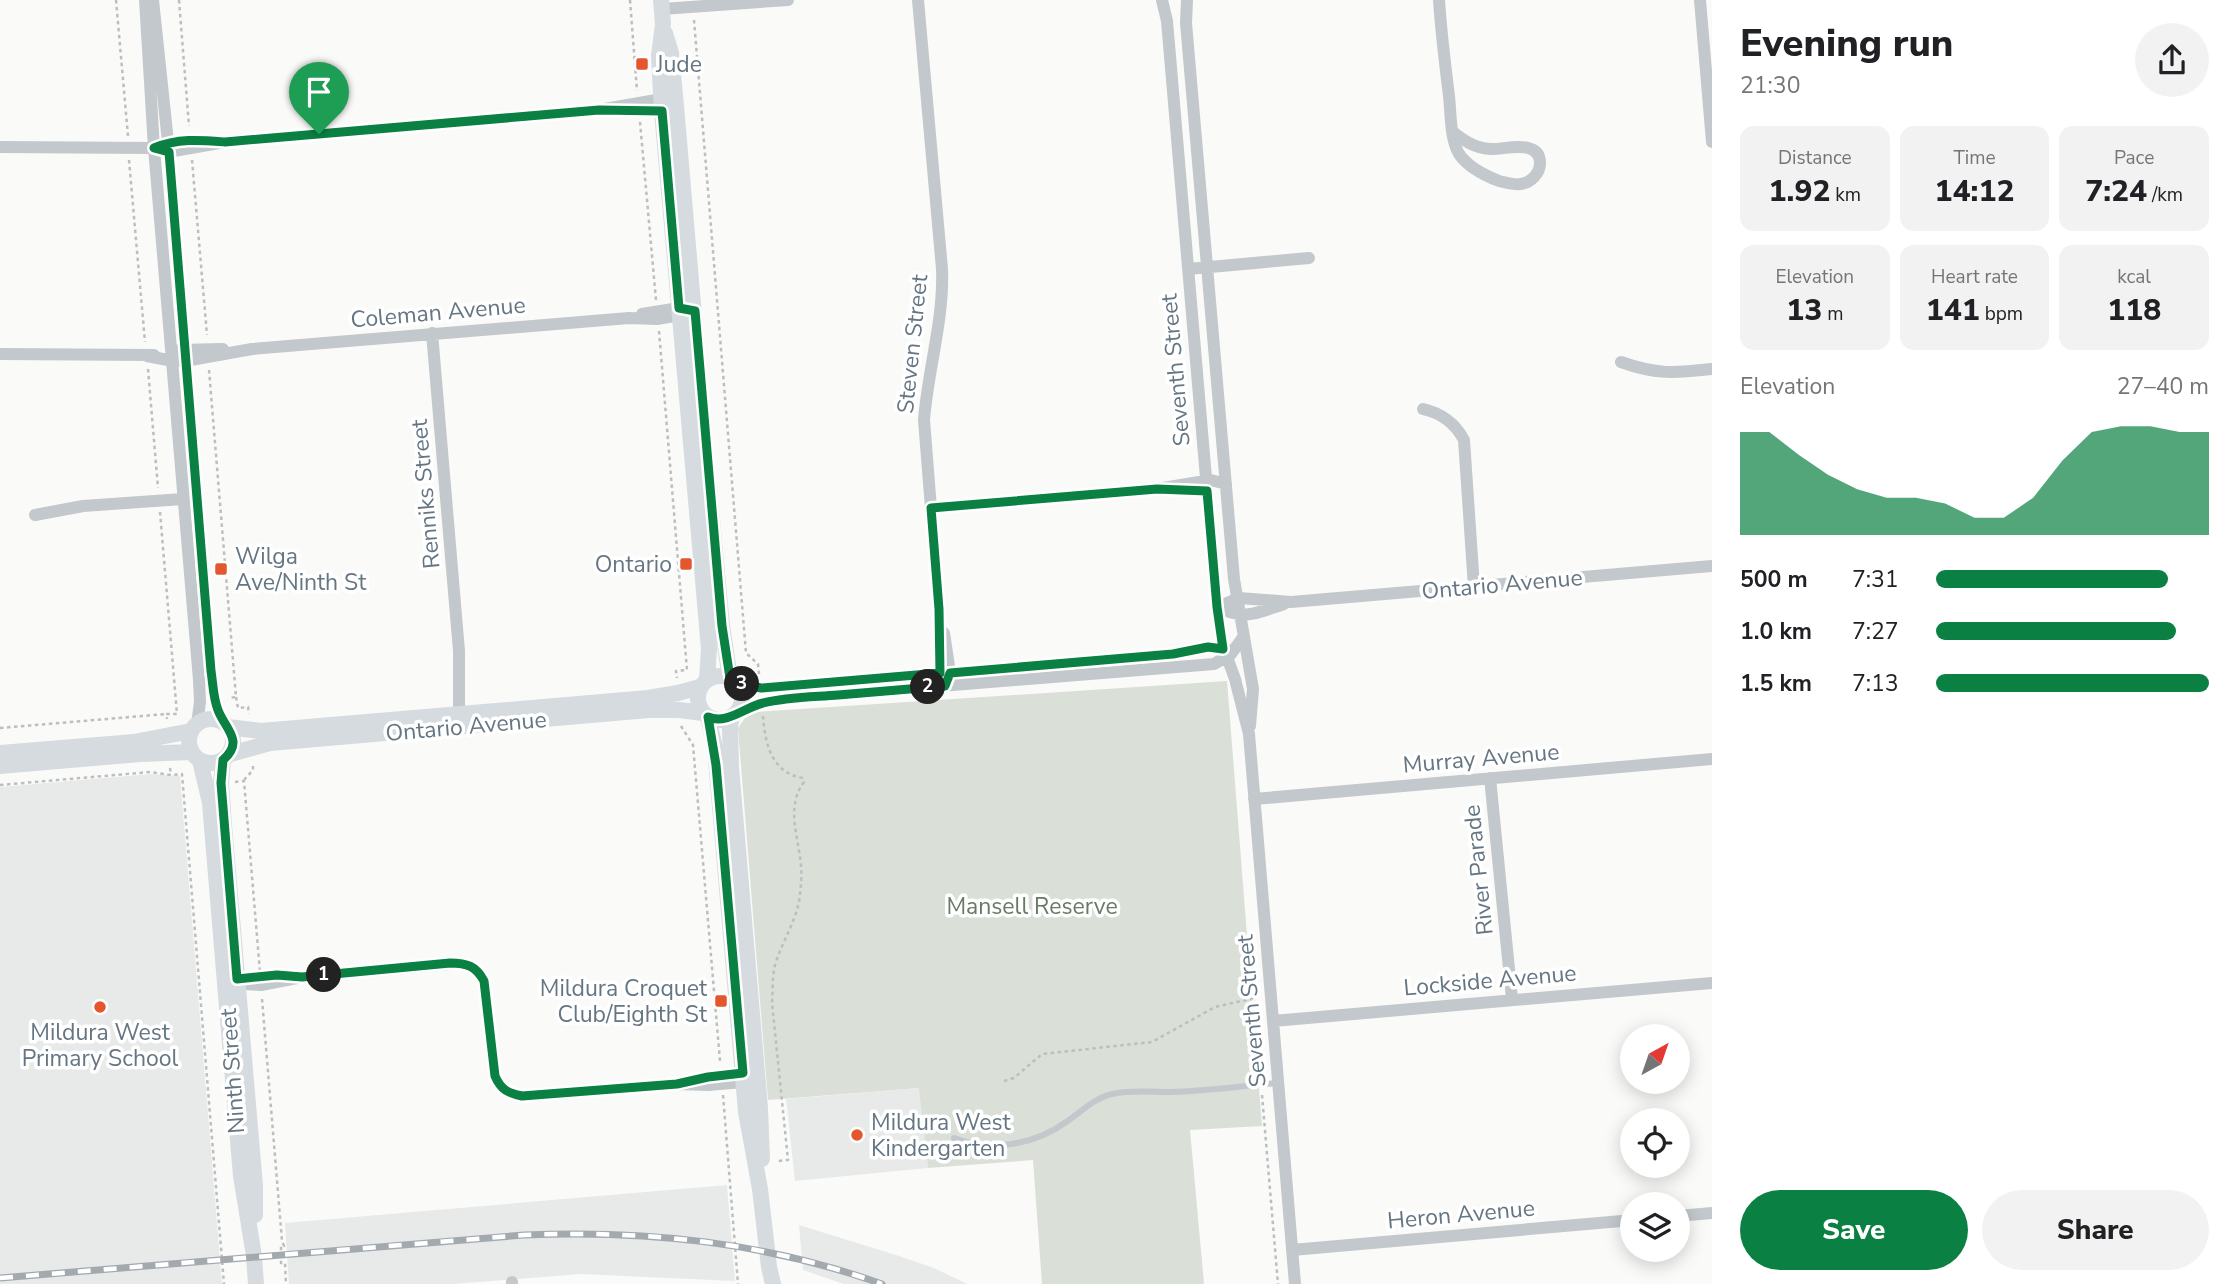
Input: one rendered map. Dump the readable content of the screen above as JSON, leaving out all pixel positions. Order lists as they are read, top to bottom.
{
  "streets": {
    "street": [
      "Coleman Avenue",
      "Steven Street",
      "Seventh Street",
      "Renniks Street",
      "Ontario Avenue",
      "Murray Avenue",
      "River Parade",
      "Lockside Avenue",
      "Ninth Street",
      "Heron Avenue"
    ]
  },
  "crossings": [
    ["Coleman Avenue", "Renniks Street"],
    ["Seventh Street", "Ontario Avenue"],
    ["Seventh Street", "Murray Avenue"],
    ["Seventh Street", "Lockside Avenue"],
    ["Seventh Street", "Heron Avenue"],
    ["Renniks Street", "Ontario Avenue"],
    ["Ontario Avenue", "Ninth Street"],
    ["Murray Avenue", "River Parade"],
    ["River Parade", "Lockside Avenue"]
  ],
  "parks": ["Mansell Reserve"],
  "places": {
    "transit": [
      "Jude",
      "Ontario",
      "Wilga Ave/Ninth St",
      "Mildura Croquet Club/Eighth St"
    ],
    "other": ["Mildura West Primary School", "Mildura West Kindergarten"]
  },
  "north": "top right",
  "page": {
    "heading": ["Evening run", "21:30"],
    "stats": [
      ["Distance", "1.92 km"],
      ["Time", "14:12"],
      ["Pace", "7:24 /km"],
      ["Elevation", "13 m"],
      ["Heart rate", "141 bpm"],
      ["kcal", "118"]
    ],
    "chart": ["Elevation", "27–40 m"],
    "list": [
      {
        "name": "500 m",
        "note": "7:31"
      },
      {
        "name": "1.0 km",
        "note": "7:27"
      },
      {
        "name": "1.5 km",
        "note": "7:13"
      }
    ],
    "pins": ["3", "2", "1"],
    "buttons": ["Save", "Share"]
  }
}
